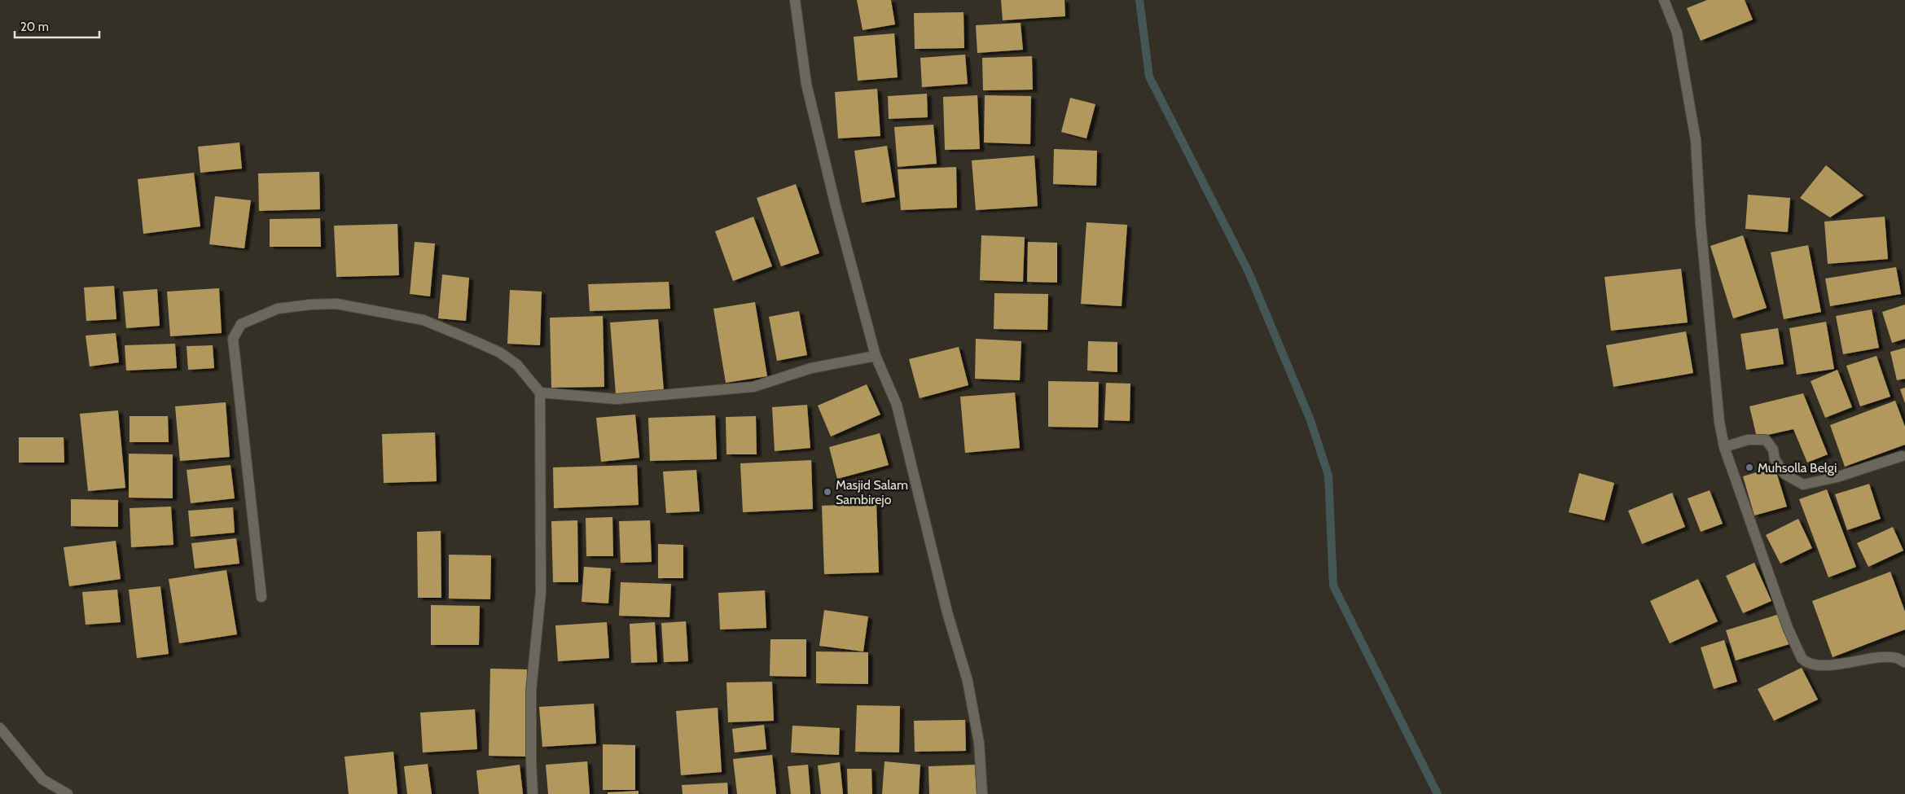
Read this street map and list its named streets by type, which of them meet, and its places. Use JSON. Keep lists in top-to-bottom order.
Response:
{
  "places": ["Muhsolla Belgi", "Masjid Salam Sambirejo"],
  "scale_bar": "20 m"
}
